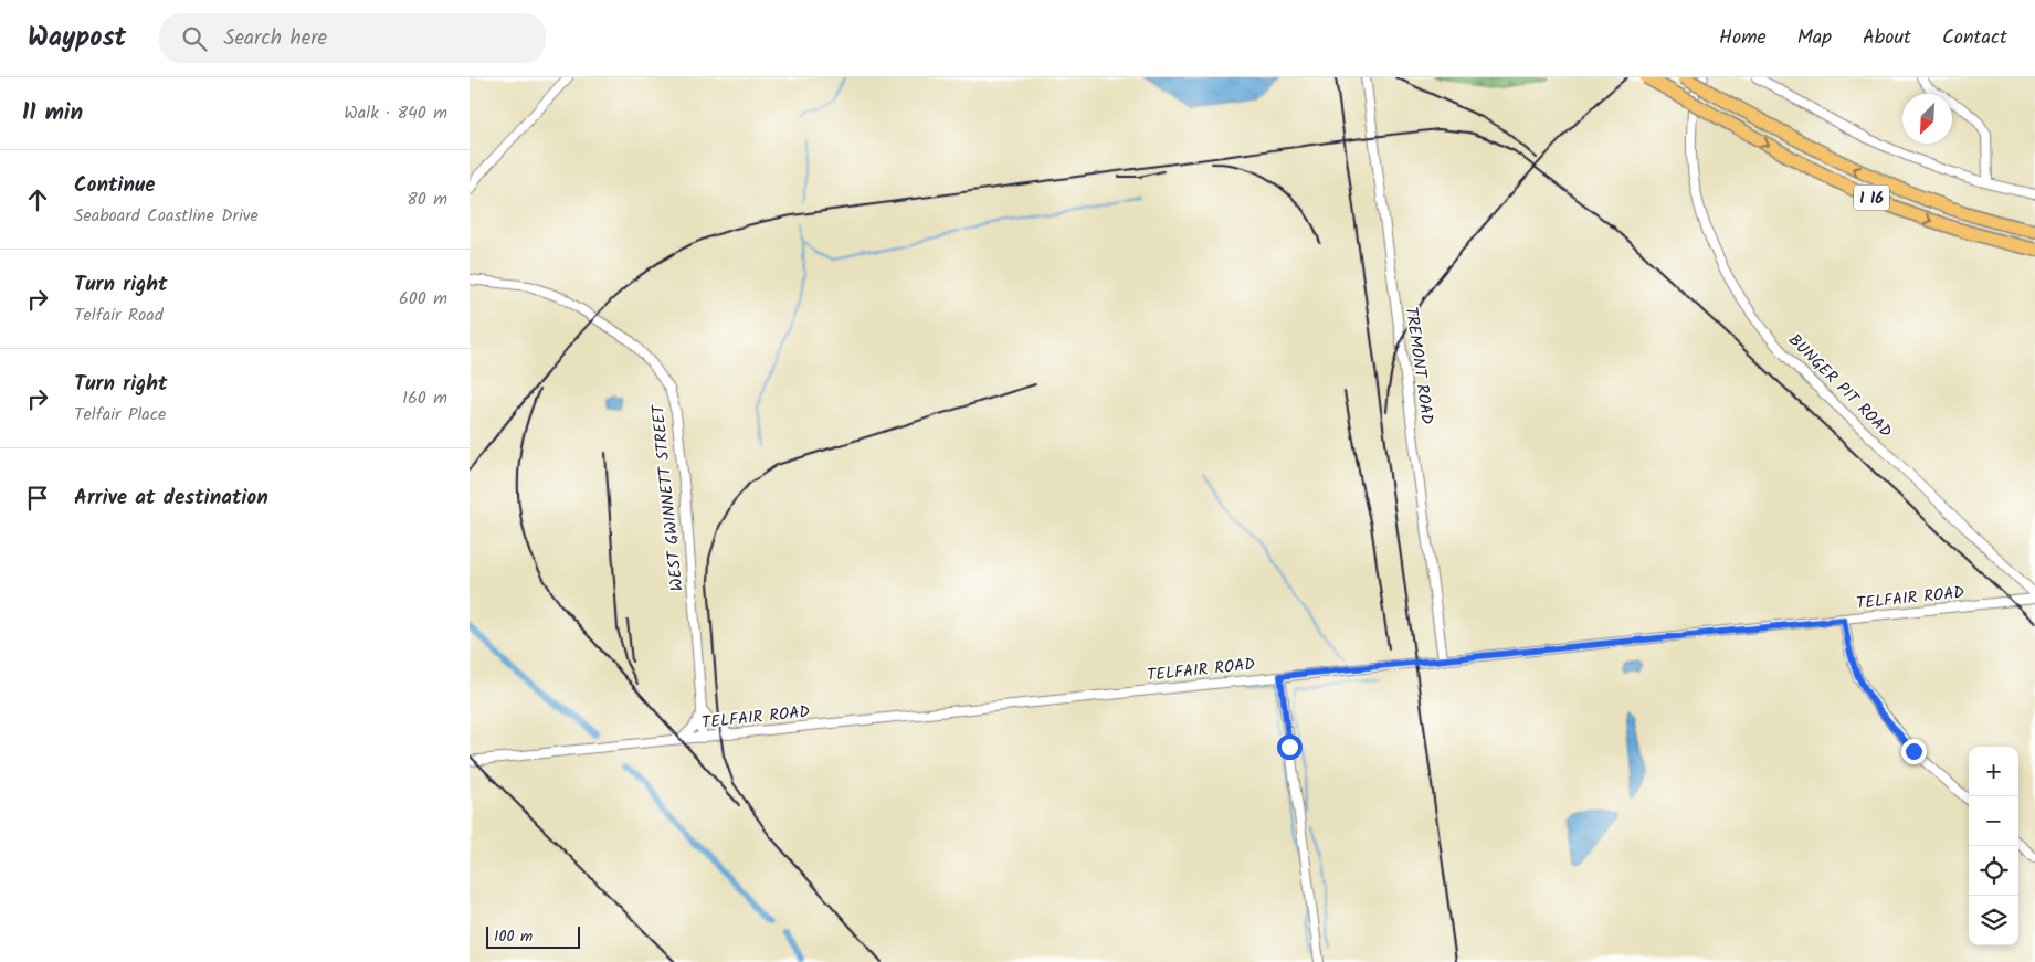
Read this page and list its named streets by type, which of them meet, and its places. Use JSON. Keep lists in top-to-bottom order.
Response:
{
  "streets": {
    "highway": ["I 16"],
    "street": [
      "TREMONT ROAD",
      "BUNGER PIT ROAD",
      "WEST GWINNETT STREET",
      "TELFAIR ROAD"
    ]
  },
  "crossings": [
    ["TREMONT ROAD", "TELFAIR ROAD"],
    ["WEST GWINNETT STREET", "TELFAIR ROAD"]
  ],
  "scale_bar": "100 m",
  "north": "bottom left",
  "page": {
    "header": "Waypost",
    "search": "Search here",
    "nav": [
      "Home",
      "Map",
      "About",
      "Contact"
    ],
    "heading": ["11 min", "Walk · 840 m"],
    "list": [
      ["Continue", "Seaboard Coastline Drive", "80 m"],
      ["Turn right", "Telfair Road", "600 m"],
      ["Turn right", "Telfair Place", "160 m"],
      "Arrive at destination"
    ],
    "map_buttons": ["+", "−"],
    "scale": "100 m"
  }
}
